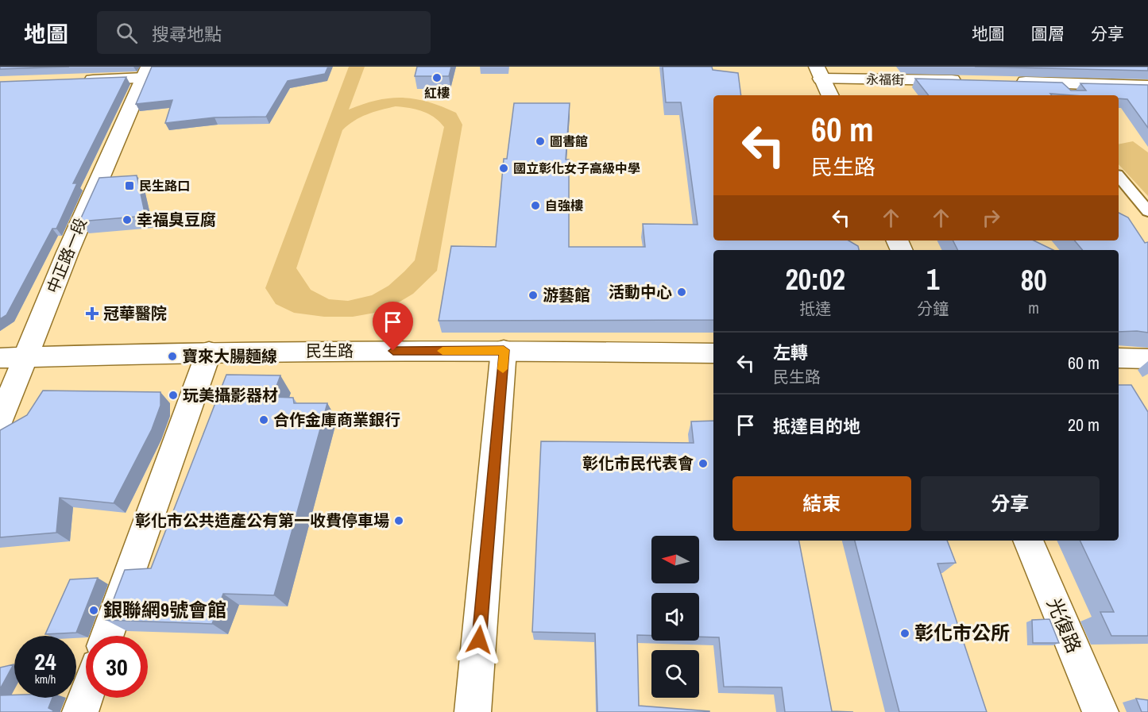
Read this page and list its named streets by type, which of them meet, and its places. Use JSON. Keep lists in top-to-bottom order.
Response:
{
  "streets": {
    "street": [
      "永福街",
      "中正路一段",
      "民生路",
      "光復路"
    ]
  },
  "crossings": [
    ["中正路一段", "民生路"]
  ],
  "places": {
    "other": [
      "紅樓",
      "圖書館",
      "國立彰化女子高級中學",
      "自強樓",
      "幸福臭豆腐",
      "活動中心",
      "游藝館",
      "寶來大腸麵線",
      "玩美攝影器材",
      "合作金庫商業銀行",
      "彰化市民代表會",
      "彰化市公共造產公有第一收費停車場",
      "銀聯網9號會館",
      "彰化市公所"
    ],
    "transit": ["民生路口"],
    "health": ["冠華醫院"]
  },
  "north": "left",
  "page": {
    "header": "地圖",
    "search": "搜尋地點",
    "nav": ["地圖", "圖層", "分享"],
    "turn": ["60 m", "民生路"],
    "eta": [
      "20:02",
      "抵達",
      "1",
      "分鐘",
      "80",
      "m"
    ],
    "list": [
      {
        "name": "左轉",
        "note": "民生路",
        "value": "60 m"
      },
      {
        "name": "抵達目的地",
        "value": "20 m"
      }
    ],
    "buttons": ["結束", "分享"],
    "speed": "24 km/h",
    "limit": "30"
  }
}
